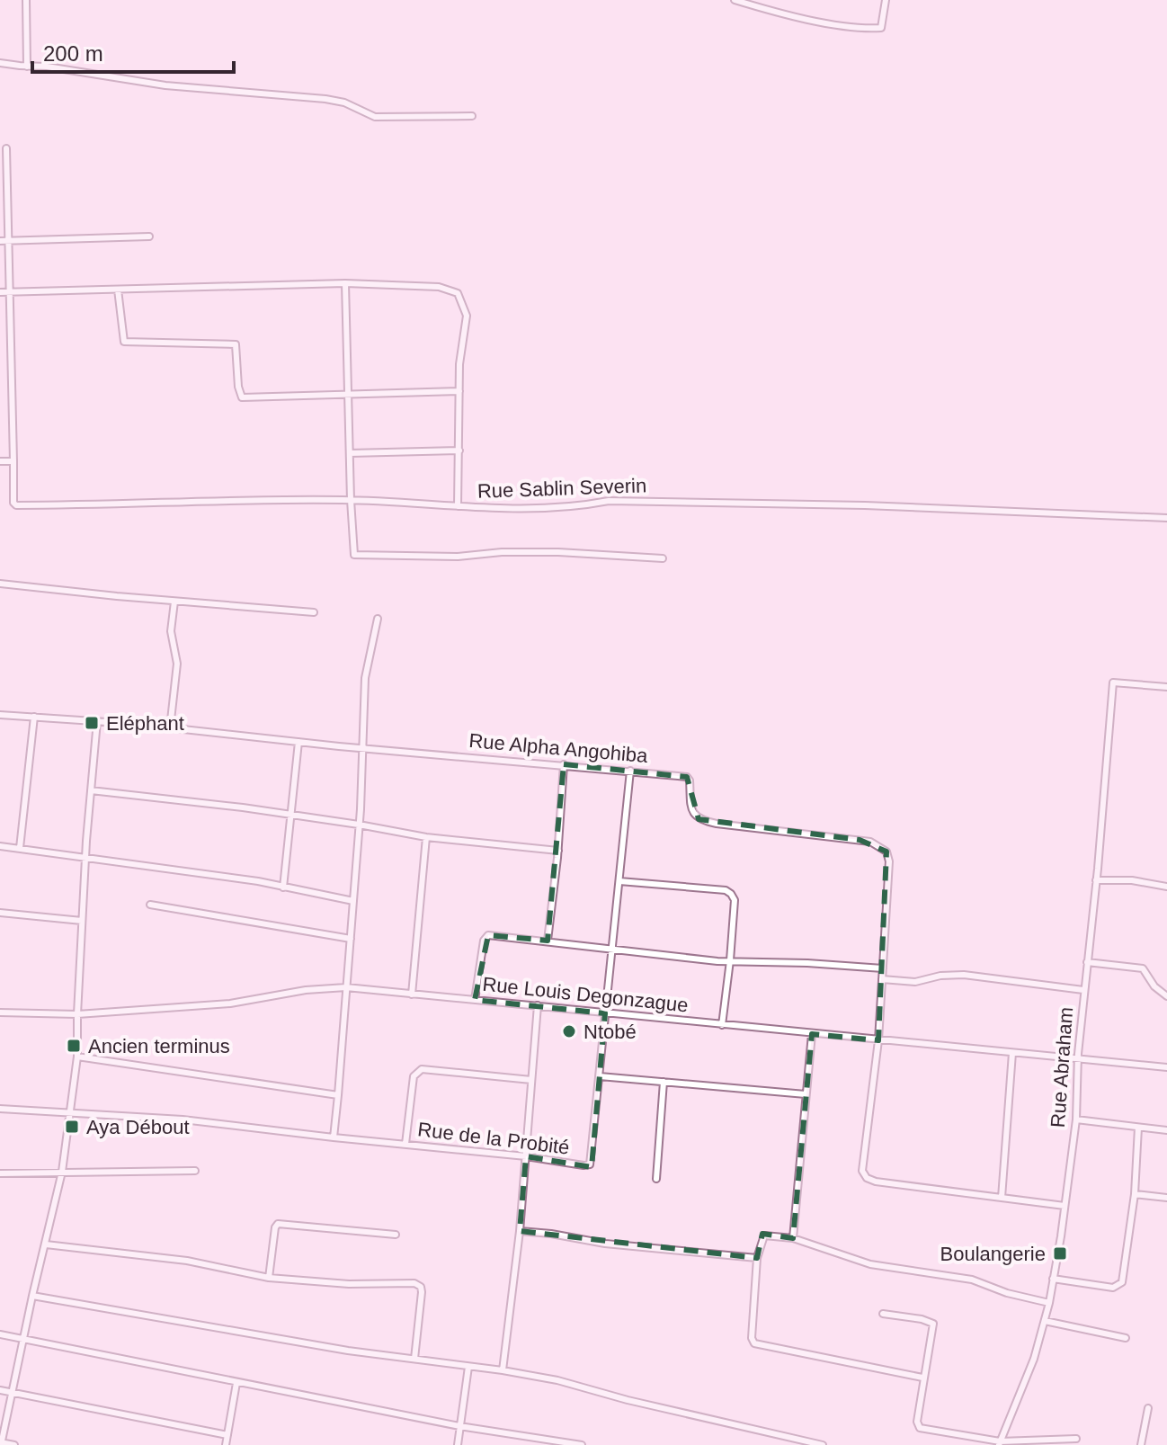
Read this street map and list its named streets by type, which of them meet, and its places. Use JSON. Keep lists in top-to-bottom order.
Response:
{
  "streets": {
    "street": [
      "Rue Sablin Severin",
      "Rue Alpha Angohiba",
      "Rue Louis Degonzague",
      "Rue Abraham",
      "Rue de la Probité"
    ]
  },
  "crossings": [
    ["Rue Alpha Angohiba", "Rue Louis Degonzague"],
    ["Rue Alpha Angohiba", "Rue de la Probité"],
    ["Rue Louis Degonzague", "Rue Abraham"],
    ["Rue Louis Degonzague", "Rue de la Probité"]
  ],
  "places": {
    "transit": [
      "Eléphant",
      "Ancien terminus",
      "Aya Débout",
      "Boulangerie"
    ],
    "other": ["Ntobé"]
  },
  "scale_bar": "200 m"
}
